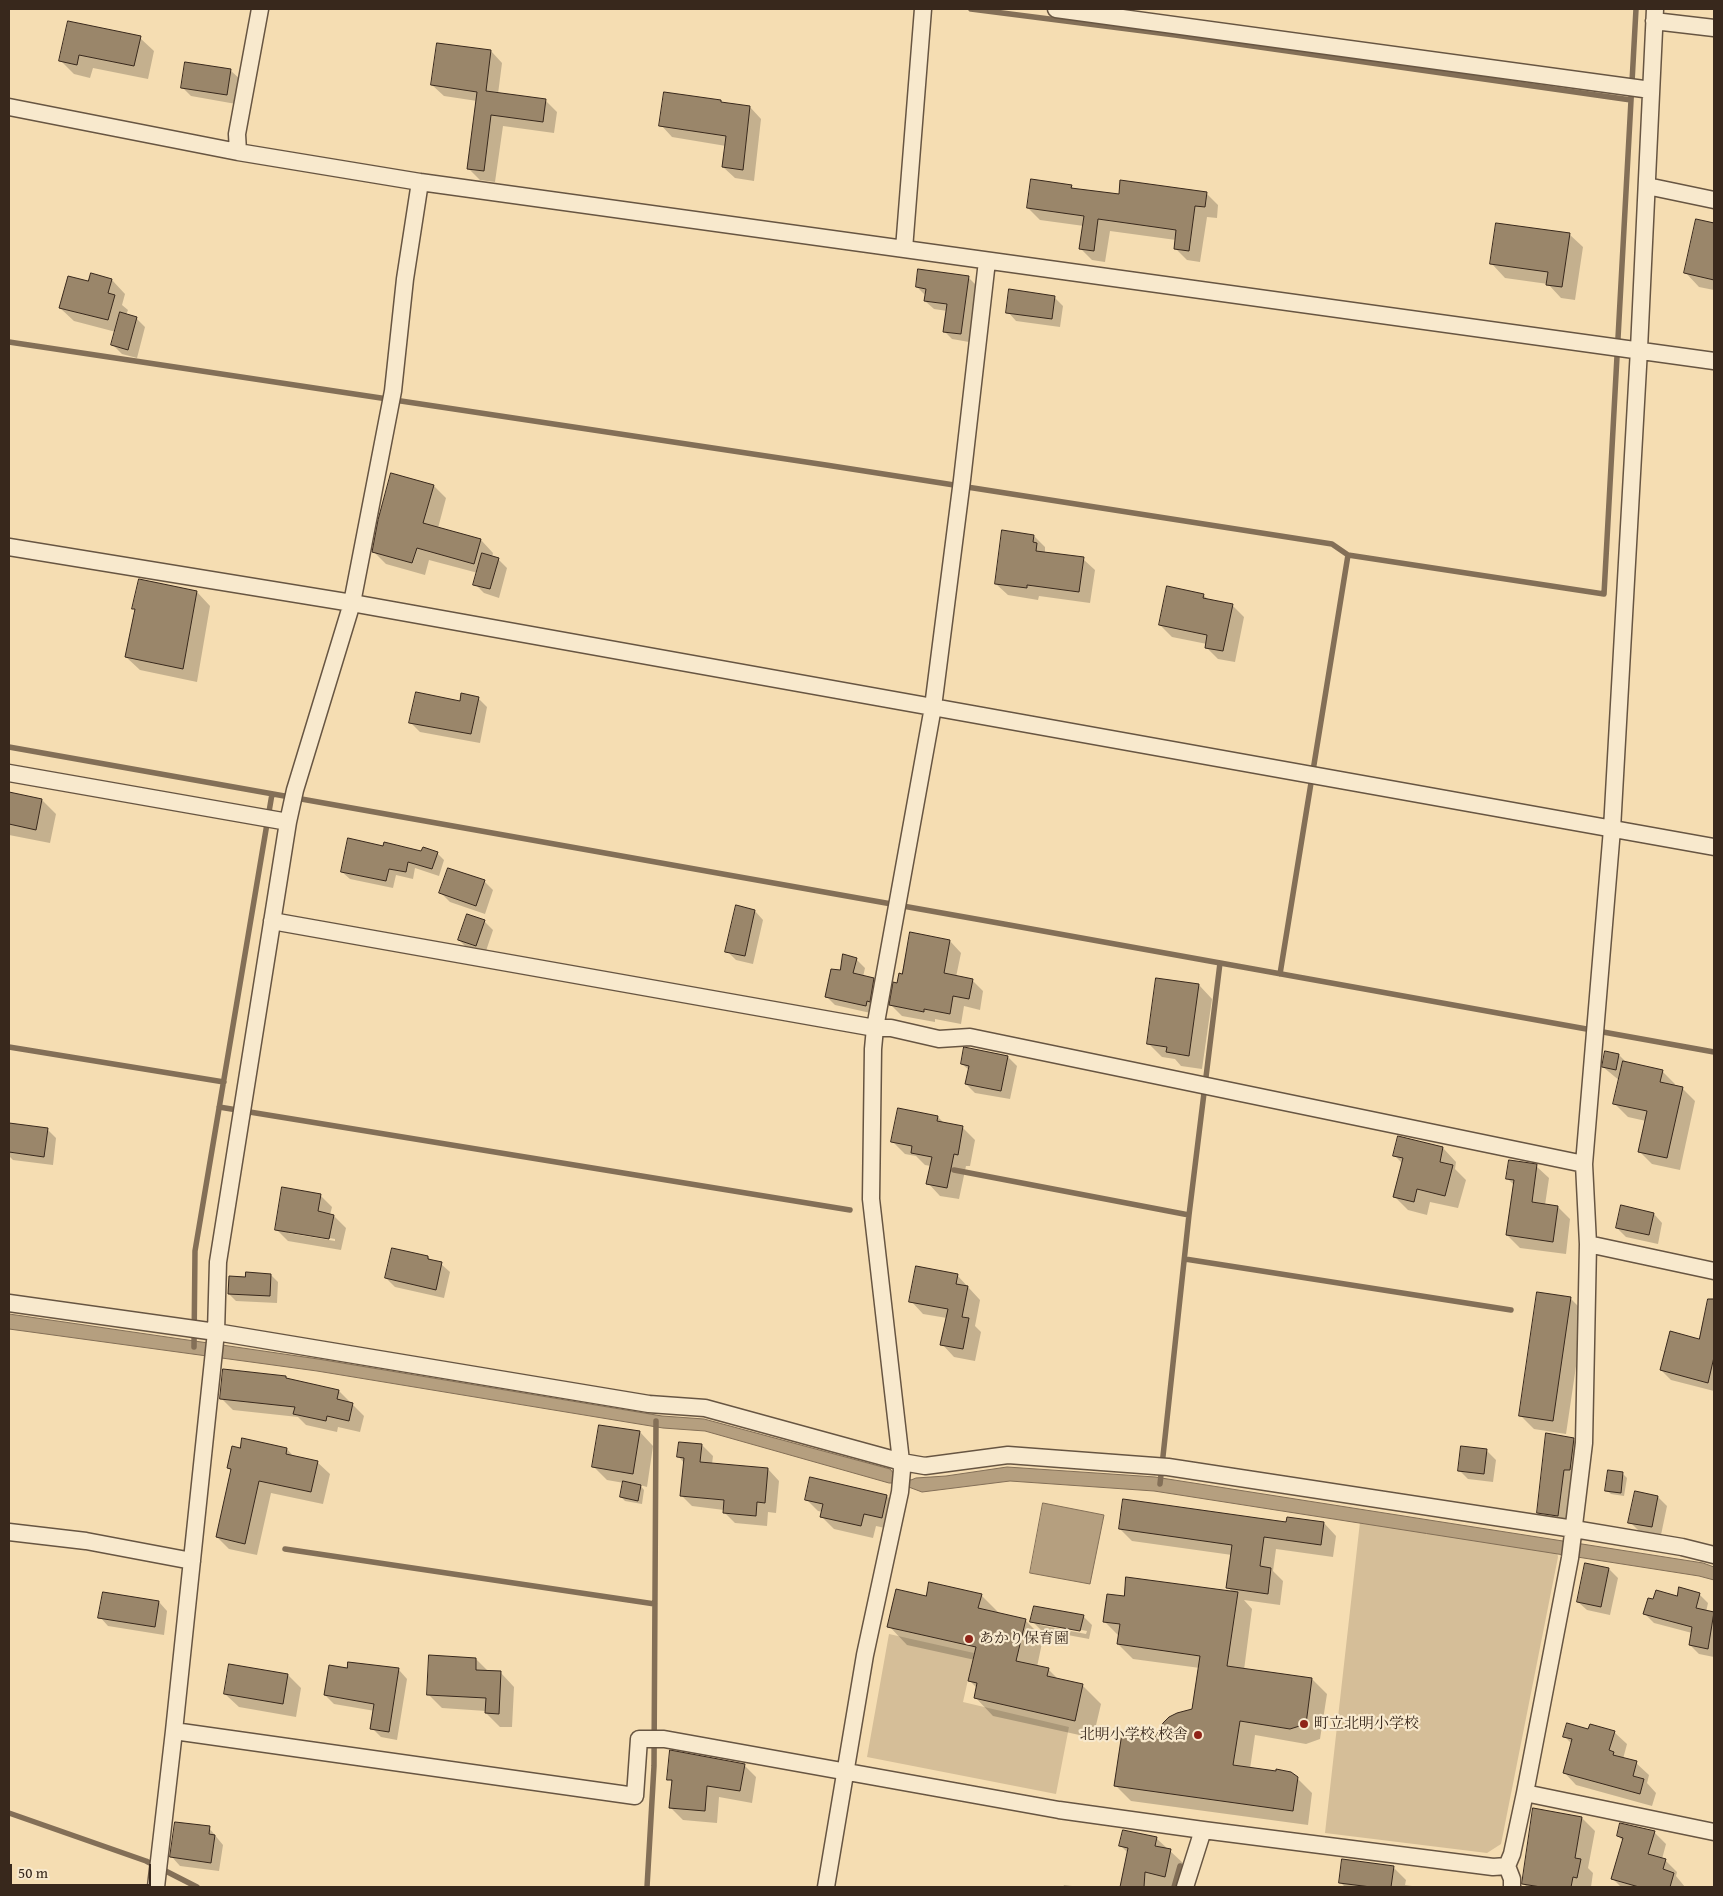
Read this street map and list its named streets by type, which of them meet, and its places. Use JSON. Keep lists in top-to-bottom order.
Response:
{
  "places": ["あかり保育園", "町立北明小学校", "北明小学校 校舎"],
  "scale_bar": "50 m"
}
